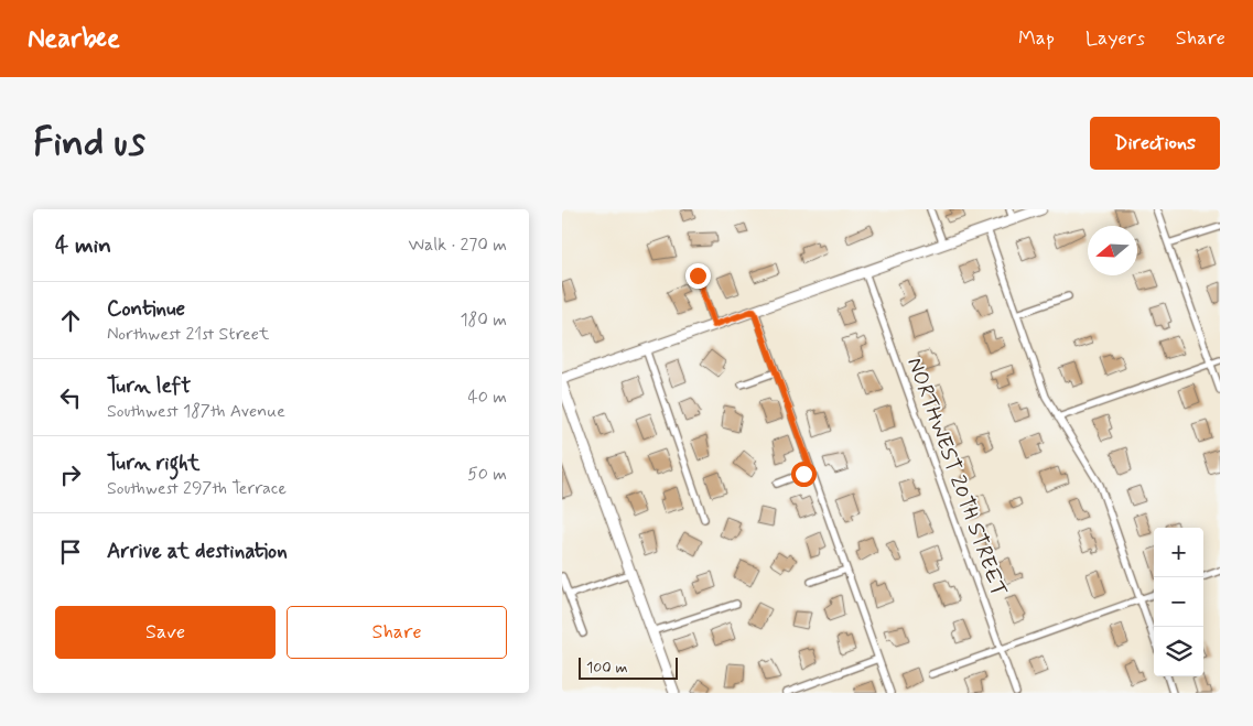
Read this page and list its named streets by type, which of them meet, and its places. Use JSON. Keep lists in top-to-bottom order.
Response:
{
  "streets": {
    "street": ["NORTHWEST 20TH STREET"]
  },
  "scale_bar": "100 m",
  "north": "left",
  "page": {
    "header": "Nearbee",
    "nav": ["Map", "Layers", "Share"],
    "buttons": [
      "Directions",
      ["Save", "Share"]
    ],
    "title": "Find us",
    "heading": ["4 min", "Walk · 270 m"],
    "list": [
      ["Continue", "Northwest 21st Street", "180 m"],
      ["Turn left", "Southwest 187th Avenue", "40 m"],
      ["Turn right", "Southwest 297th Terrace", "50 m"],
      "Arrive at destination"
    ],
    "map_buttons": ["+", "−"],
    "scale": "100 m"
  }
}
